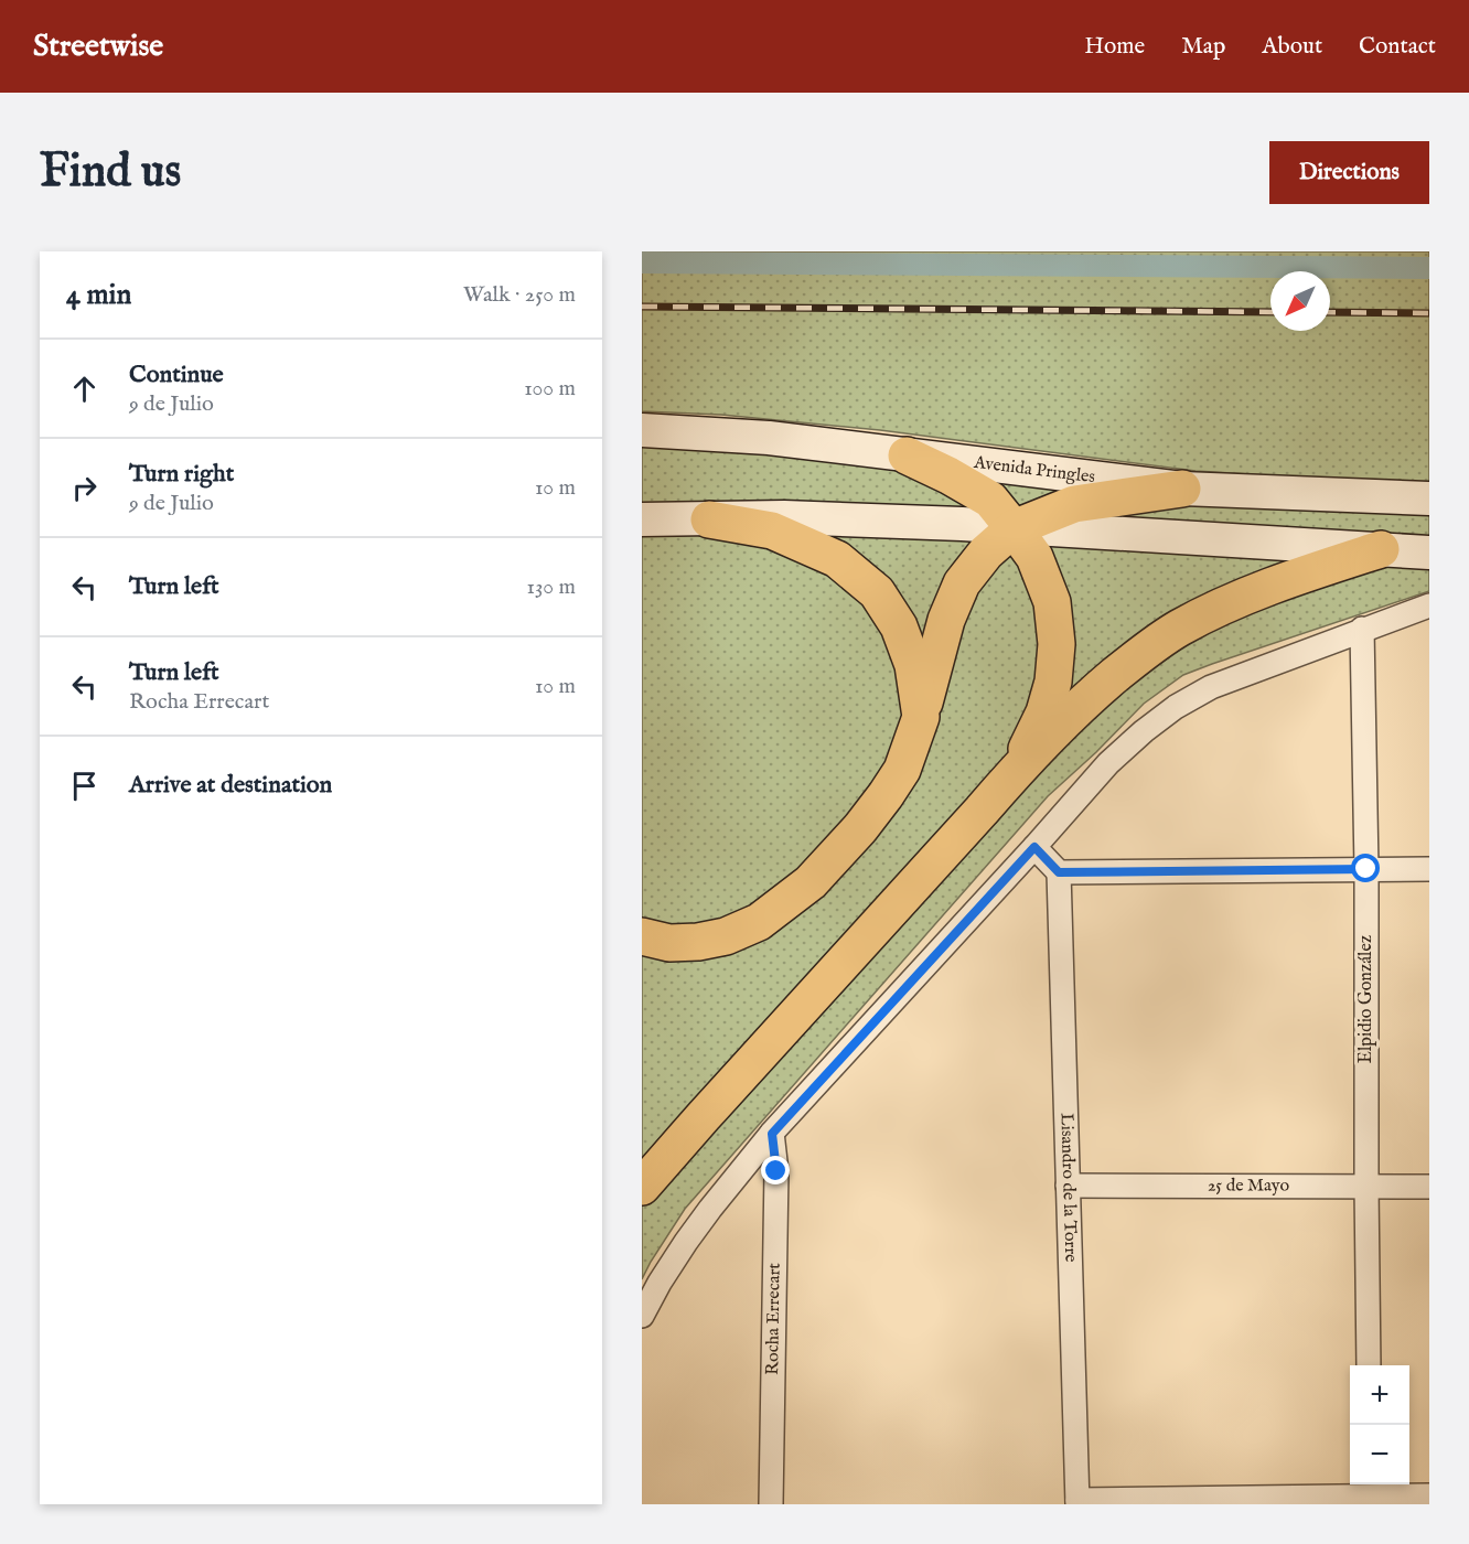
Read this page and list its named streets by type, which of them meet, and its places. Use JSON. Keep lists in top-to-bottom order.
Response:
{
  "streets": {
    "main road": ["Avenida Pringles"],
    "street": [
      "Elpidio González",
      "25 de Mayo",
      "Lisandro de la Torre",
      "Rocha Errecart"
    ]
  },
  "crossings": [
    ["Elpidio González", "25 de Mayo"],
    ["25 de Mayo", "Lisandro de la Torre"]
  ],
  "north": "bottom left",
  "page": {
    "header": "Streetwise",
    "nav": [
      "Home",
      "Map",
      "About",
      "Contact"
    ],
    "buttons": "Directions",
    "title": "Find us",
    "heading": ["4 min", "Walk · 250 m"],
    "list": [
      ["Continue", "9 de Julio", "100 m"],
      ["Turn right", "9 de Julio", "10 m"],
      ["Turn left", "130 m"],
      ["Turn left", "Rocha Errecart", "10 m"],
      "Arrive at destination"
    ],
    "map_buttons": ["+", "−"]
  }
}
